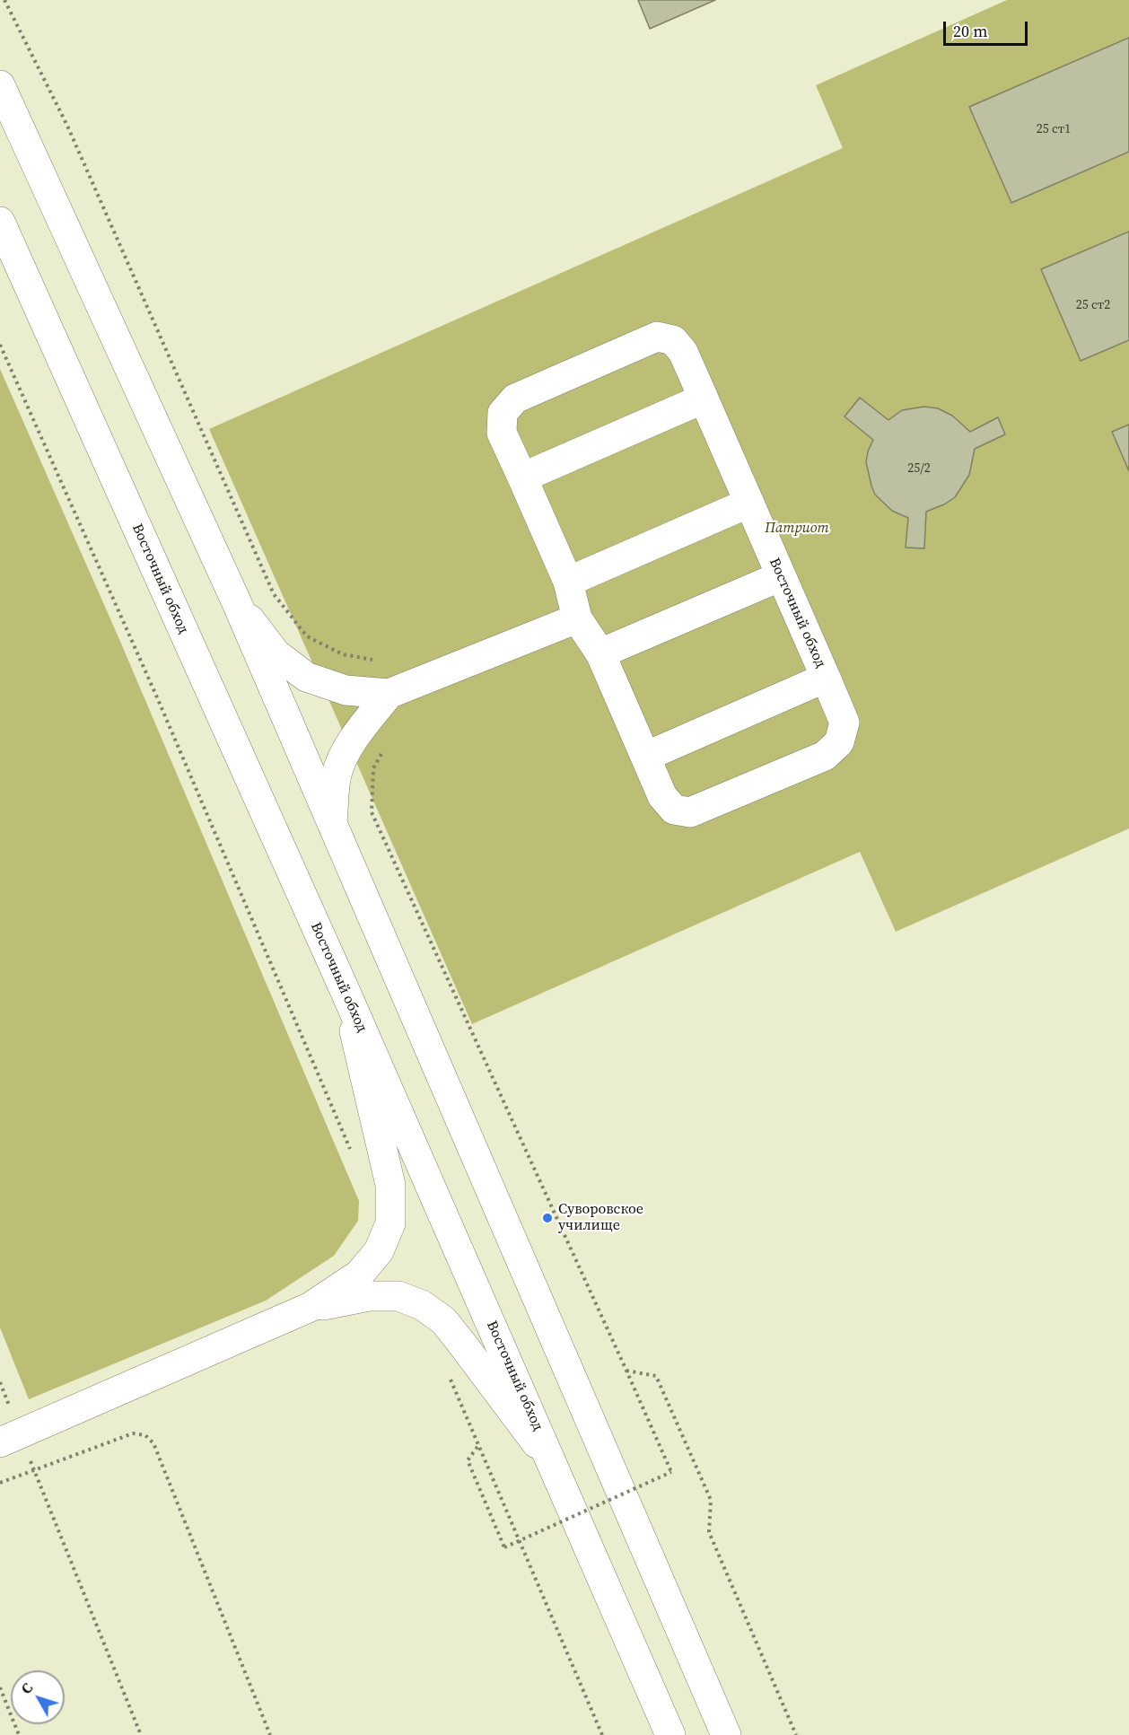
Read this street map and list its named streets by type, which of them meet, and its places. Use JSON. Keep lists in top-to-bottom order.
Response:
{
  "streets": {
    "main road": ["Восточный обход"]
  },
  "parks": ["Патриот"],
  "places": ["Суворовское училище"],
  "house_numbers": ["25 ст1", "25 ст2", "25/2"],
  "scale_bar": "20 m",
  "north": "top left"
}
